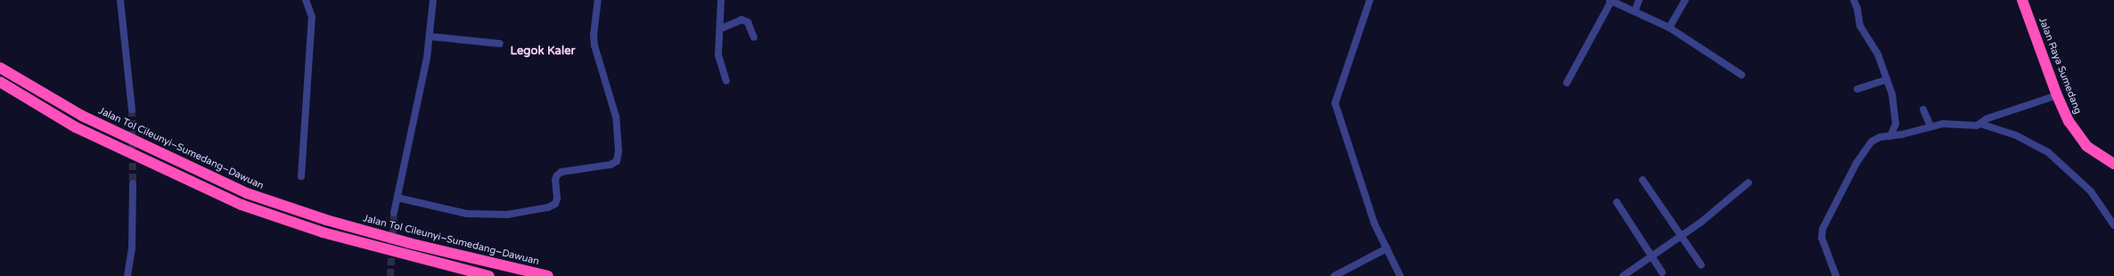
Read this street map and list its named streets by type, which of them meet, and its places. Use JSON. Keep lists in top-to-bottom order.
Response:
{
  "streets": {
    "highway": ["Jalan Raya Sumedang", "Jalan Tol Cileunyi–Sumedang–Dawuan"]
  },
  "districts": ["Legok Kaler"]
}
